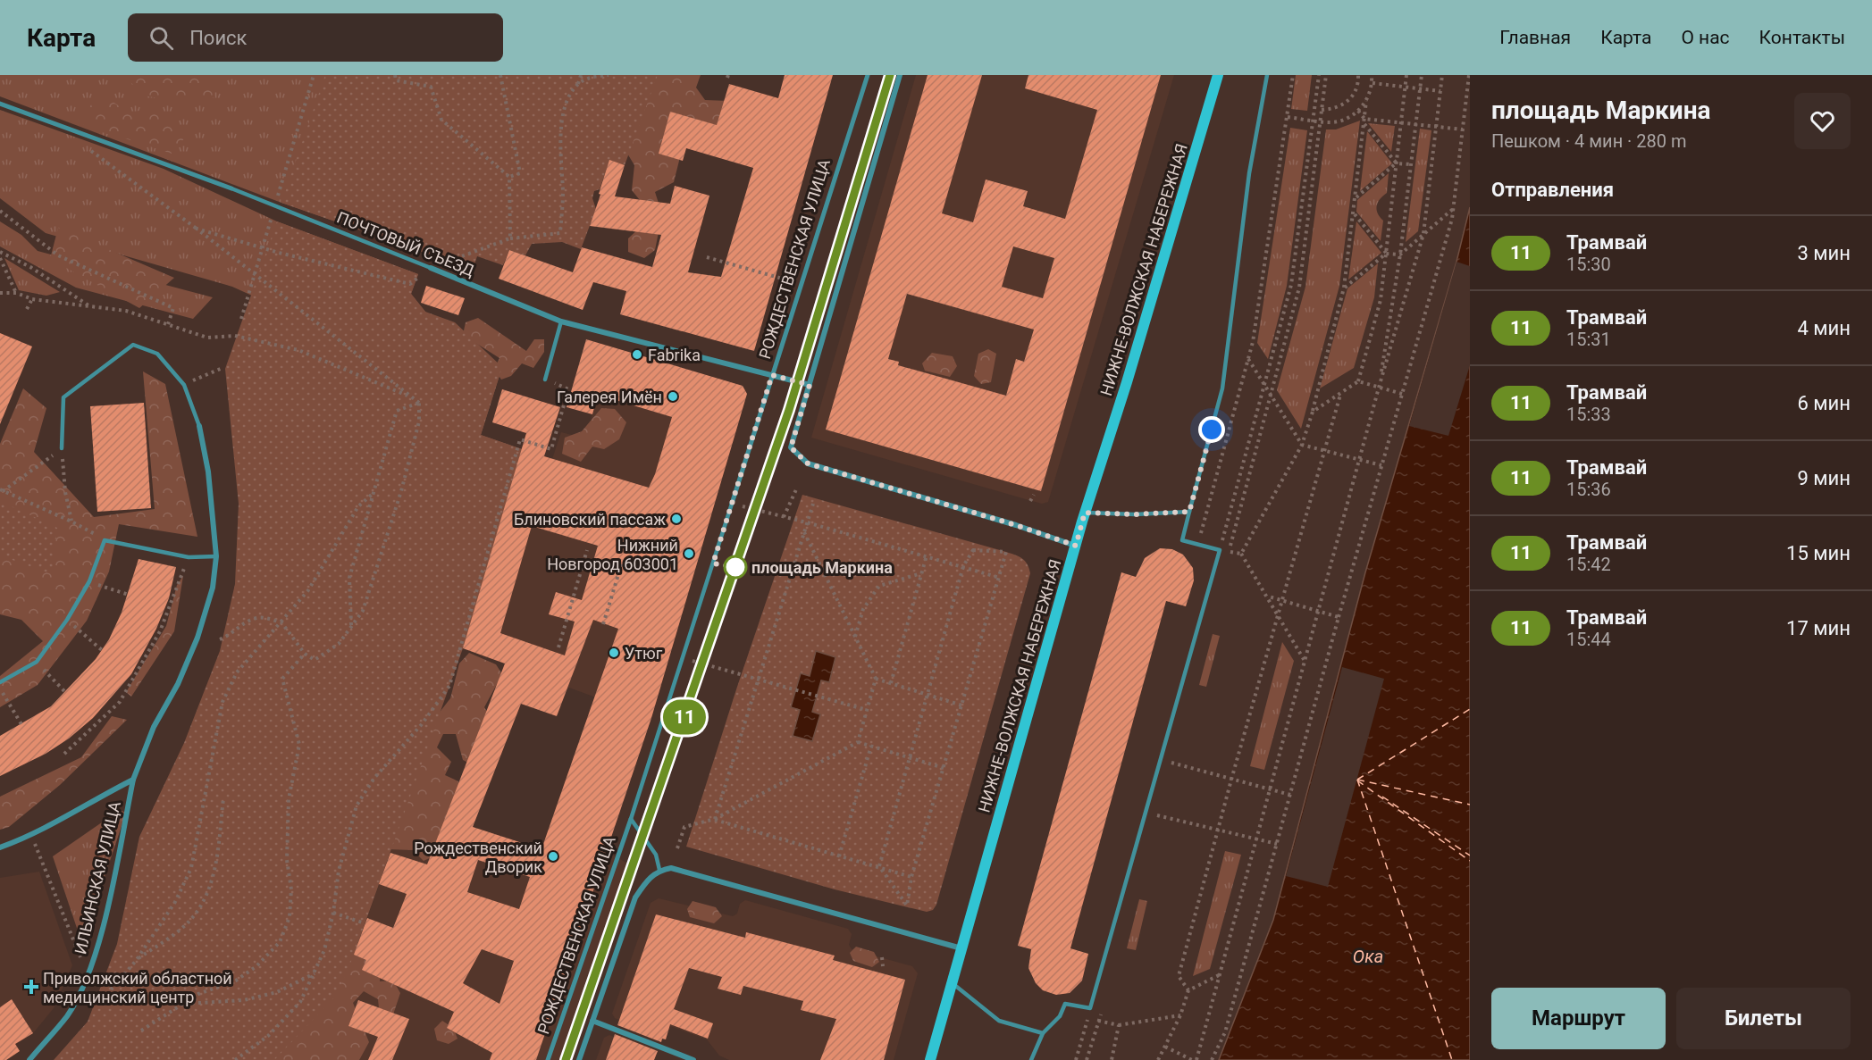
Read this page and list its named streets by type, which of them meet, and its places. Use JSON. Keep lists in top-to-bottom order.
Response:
{
  "streets": {
    "main road": ["НИЖНЕ-ВОЛЖСКАЯ НАБЕРЕЖНАЯ"],
    "street": ["ПОЧТОВЫЙ СЪЕЗД", "РОЖДЕСТВЕНСКАЯ УЛИЦА", "ИЛЬИНСКАЯ УЛИЦА"]
  },
  "crossings": [
    ["ПОЧТОВЫЙ СЪЕЗД", "РОЖДЕСТВЕНСКАЯ УЛИЦА"]
  ],
  "water": ["Ока"],
  "places": {
    "other": [
      "Fabrika",
      "Галерея Имён",
      "Блиновский пассаж",
      "Нижний Новгород 603001",
      "площадь Маркина",
      "Утюг",
      "Рождественский Дворик"
    ],
    "health": ["Приволжский областной медицинский центр"]
  },
  "lines": ["tram line 11"],
  "page": {
    "header": "Карта",
    "search": "Поиск",
    "nav": [
      "Главная",
      "Карта",
      "О нас",
      "Контакты"
    ],
    "on_map": "11",
    "heading": [
      ["площадь Маркина", "Пешком · 4 мин · 280 m"],
      "Отправления"
    ],
    "list": [
      {
        "mark": "11",
        "name": "Трамвай",
        "note": "15:30",
        "value": "3 мин"
      },
      {
        "mark": "11",
        "name": "Трамвай",
        "note": "15:31",
        "value": "4 мин"
      },
      {
        "mark": "11",
        "name": "Трамвай",
        "note": "15:33",
        "value": "6 мин"
      },
      {
        "mark": "11",
        "name": "Трамвай",
        "note": "15:36",
        "value": "9 мин"
      },
      {
        "mark": "11",
        "name": "Трамвай",
        "note": "15:42",
        "value": "15 мин"
      },
      {
        "mark": "11",
        "name": "Трамвай",
        "note": "15:44",
        "value": "17 мин"
      }
    ],
    "buttons": ["Маршрут", "Билеты"]
  }
}
